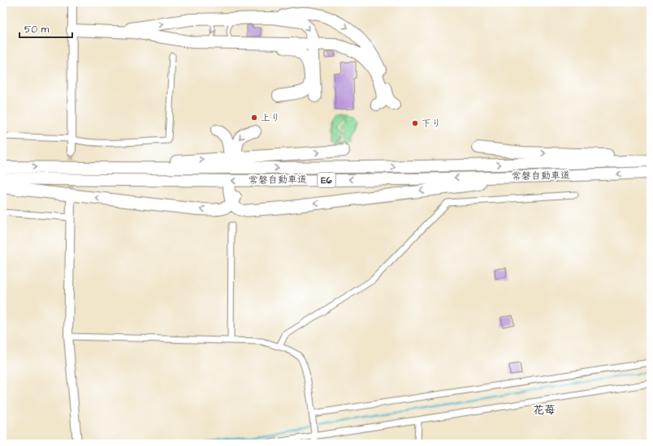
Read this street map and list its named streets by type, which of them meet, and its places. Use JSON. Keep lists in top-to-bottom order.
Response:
{
  "streets": {
    "highway": ["常磐自動車道", "E6"]
  },
  "districts": ["花苺"],
  "places": ["上り", "下り"],
  "scale_bar": "50 m"
}
